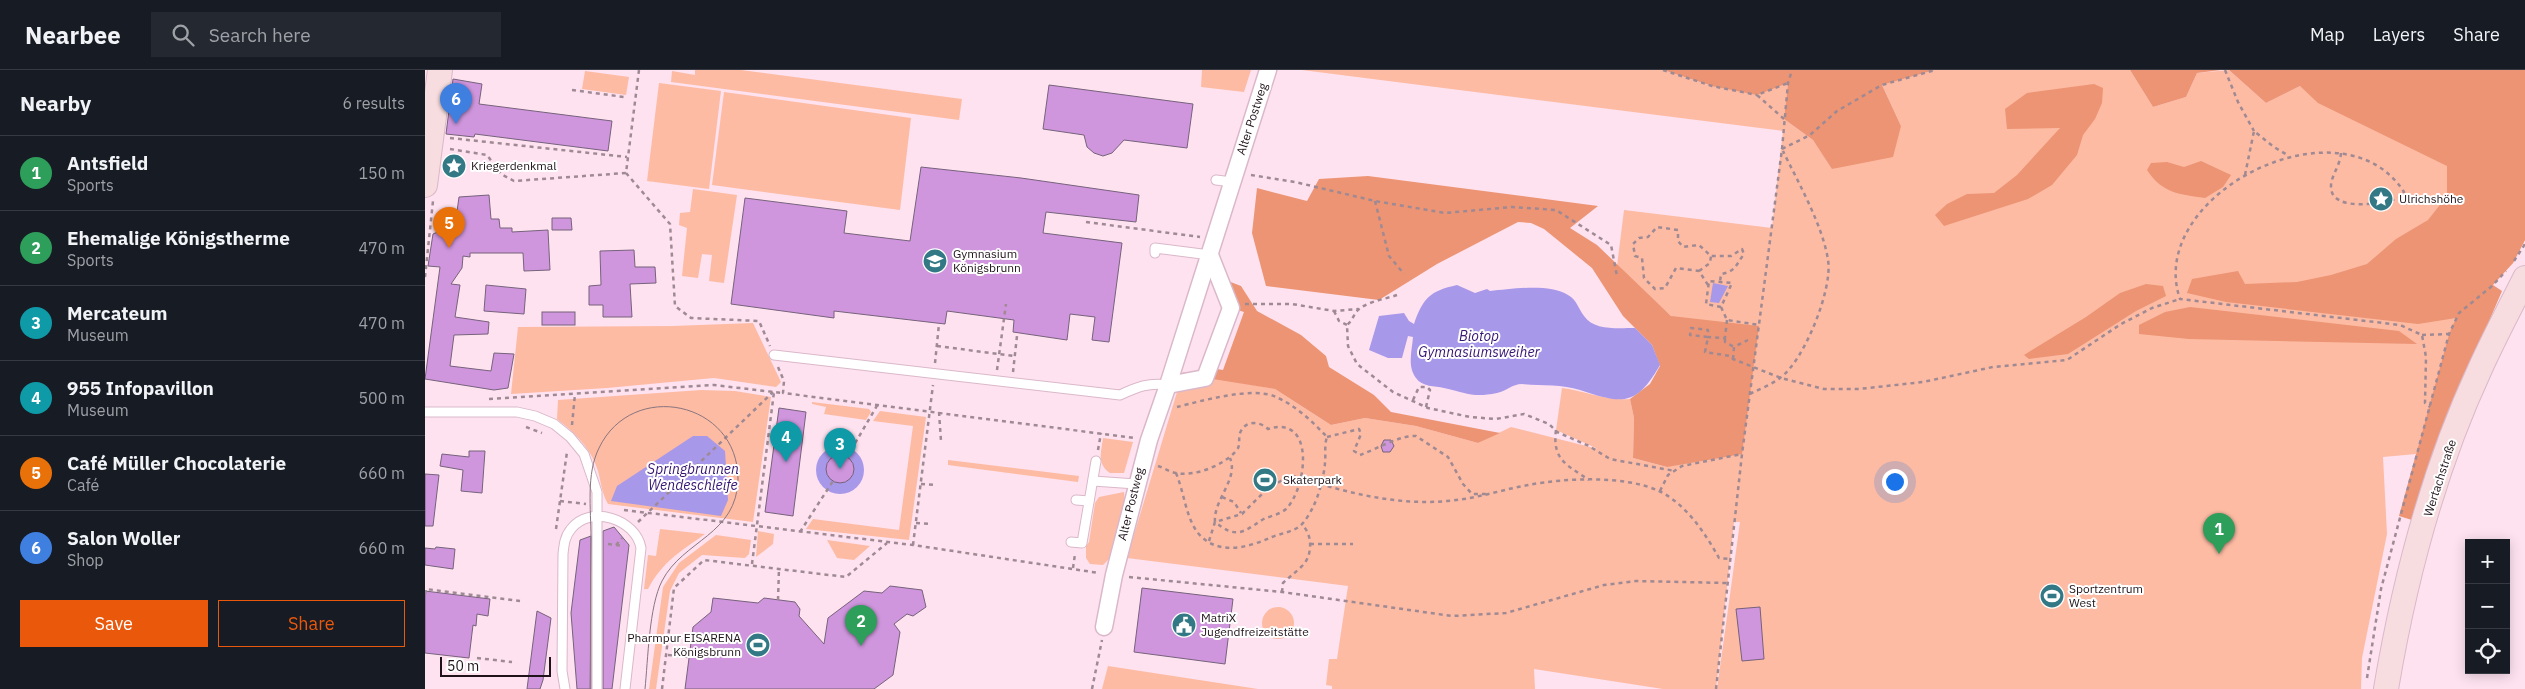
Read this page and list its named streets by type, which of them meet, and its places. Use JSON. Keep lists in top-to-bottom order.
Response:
{
  "streets": {
    "street": ["Alter Postweg", "Wertachstraße"]
  },
  "water": ["Biotop Gymnasiumsweiher", "Springbrunnen Wendeschleife"],
  "places": {
    "place": ["Kriegerdenkmal", "Ulrichshöhe"],
    "school or university": ["Gymnasium Königsbrunn"],
    "sports": ["Skaterpark", "Sportzentrum West", "Pharmpur EISARENA Königsbrunn"],
    "public building": ["MatriX Jugendfreizeitstätte"]
  },
  "scale_bar": "50 m",
  "page": {
    "header": "Nearbee",
    "search": "Search here",
    "nav": ["Map", "Layers", "Share"],
    "heading": ["Nearby", "6 results"],
    "pins": [
      "6",
      "5",
      "4",
      "3",
      "1",
      "2"
    ],
    "list": [
      {
        "mark": "1",
        "name": "Antsfield",
        "note": "Sports",
        "value": "150 m"
      },
      {
        "mark": "2",
        "name": "Ehemalige Königstherme",
        "note": "Sports",
        "value": "470 m"
      },
      {
        "mark": "3",
        "name": "Mercateum",
        "note": "Museum",
        "value": "470 m"
      },
      {
        "mark": "4",
        "name": "955 Infopavillon",
        "note": "Museum",
        "value": "500 m"
      },
      {
        "mark": "5",
        "name": "Café Müller Chocolaterie",
        "note": "Café",
        "value": "660 m"
      },
      {
        "mark": "6",
        "name": "Salon Woller",
        "note": "Shop",
        "value": "660 m"
      }
    ],
    "map_buttons": ["+", "−"],
    "buttons": ["Save", "Share"],
    "scale": "50 m"
  }
}
